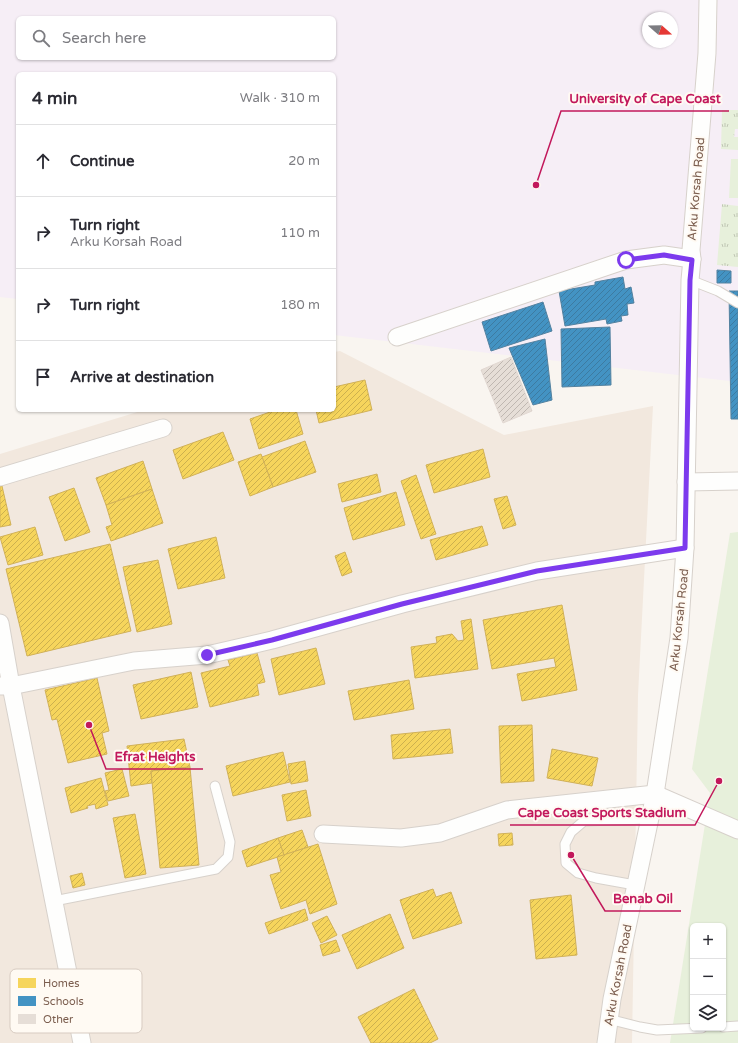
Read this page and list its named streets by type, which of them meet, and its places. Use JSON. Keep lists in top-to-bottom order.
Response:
{
  "streets": {
    "street": ["Arku Korsah Road"]
  },
  "places": [
    "University of Cape Coast",
    "Efrat Heights",
    "Cape Coast Sports Stadium",
    "Benab Oil"
  ],
  "legend": ["Homes", "Schools", "Other"],
  "north": "right",
  "page": {
    "search": "Search here",
    "heading": ["4 min", "Walk · 310 m"],
    "list": [
      ["Continue", "20 m"],
      ["Turn right", "Arku Korsah Road", "110 m"],
      ["Turn right", "180 m"],
      "Arrive at destination"
    ],
    "map_buttons": ["+", "−"]
  }
}
